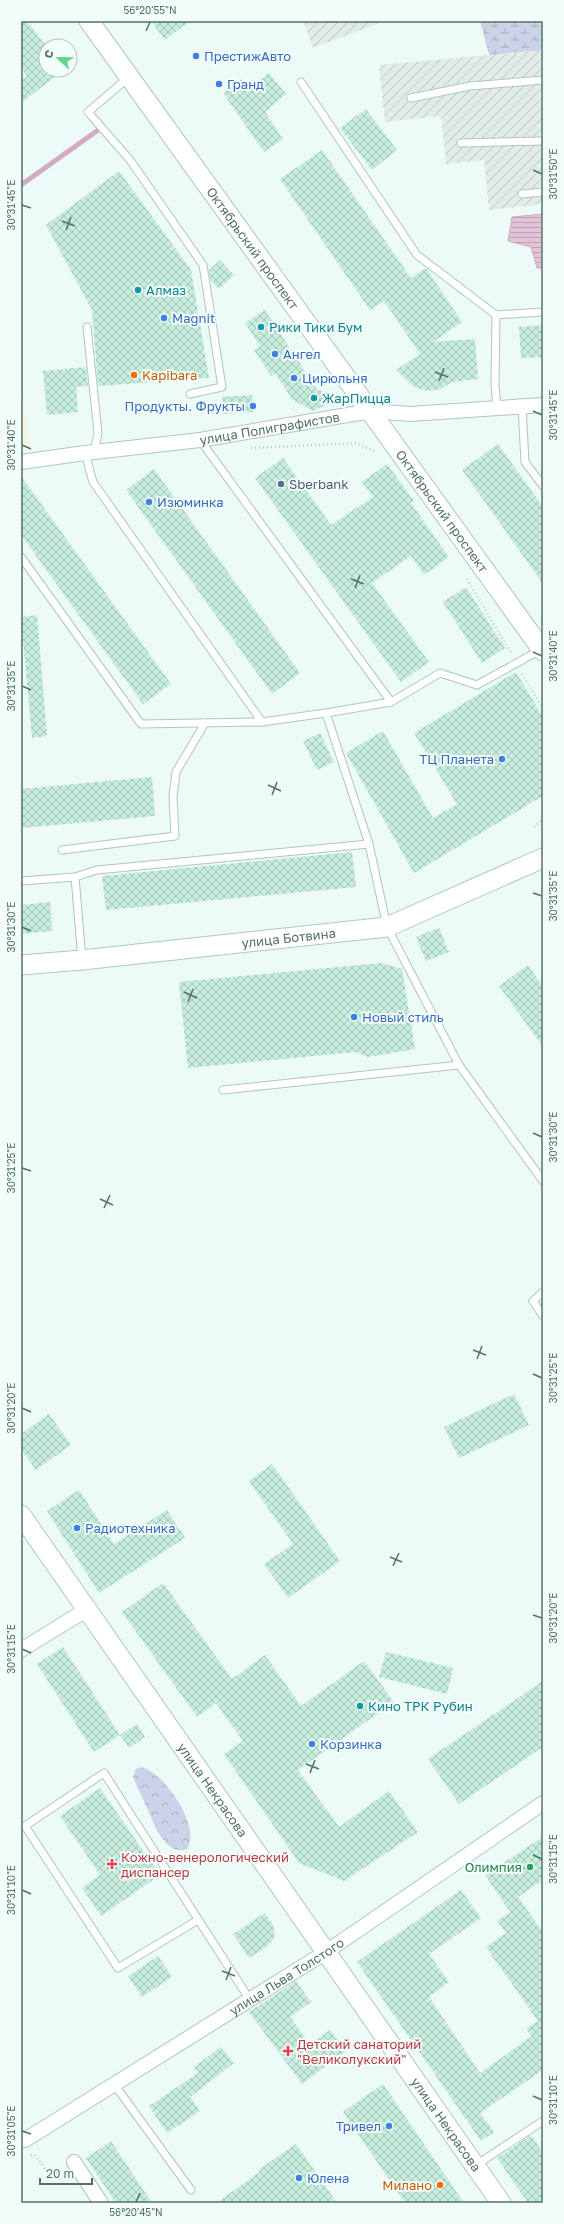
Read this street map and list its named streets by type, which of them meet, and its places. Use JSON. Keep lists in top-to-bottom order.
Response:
{
  "streets": {
    "street": [
      "Октябрьский проспект",
      "улица Полиграфистов",
      "улица Ботвина",
      "улица Некрасова",
      "улица Льва Толстого"
    ]
  },
  "crossings": [
    ["Октябрьский проспект", "улица Полиграфистов"],
    ["улица Некрасова", "улица Льва Толстого"]
  ],
  "places": {
    "other": [
      "ПрестижАвто",
      "Гранд",
      "Алмаз",
      "Magnit",
      "Рики Тики Бум",
      "Ангел",
      "Kapibara",
      "Цирюльня",
      "ЖарПицца",
      "Продукты. Фрукты",
      "Sberbank",
      "Изюминка",
      "ТЦ Планета",
      "Новый стиль",
      "Радиотехника",
      "Кино ТРК Рубин",
      "Корзинка",
      "Олимпия",
      "Тривел",
      "Юлена",
      "Милано"
    ],
    "health": ["Кожно-венерологический диспансер", "Детский санаторий \"Великолукский\""]
  },
  "scale_bar": "20 m",
  "north": "left",
  "coordinates": [
    "56°20'55\"N",
    "30°31'50\"E",
    "30°31'45\"E",
    "30°31'40\"E",
    "30°31'35\"E",
    "30°31'30\"E",
    "30°31'25\"E",
    "30°31'20\"E",
    "30°31'15\"E",
    "30°31'10\"E",
    "30°31'05\"E",
    "56°20'45\"N"
  ]
}
